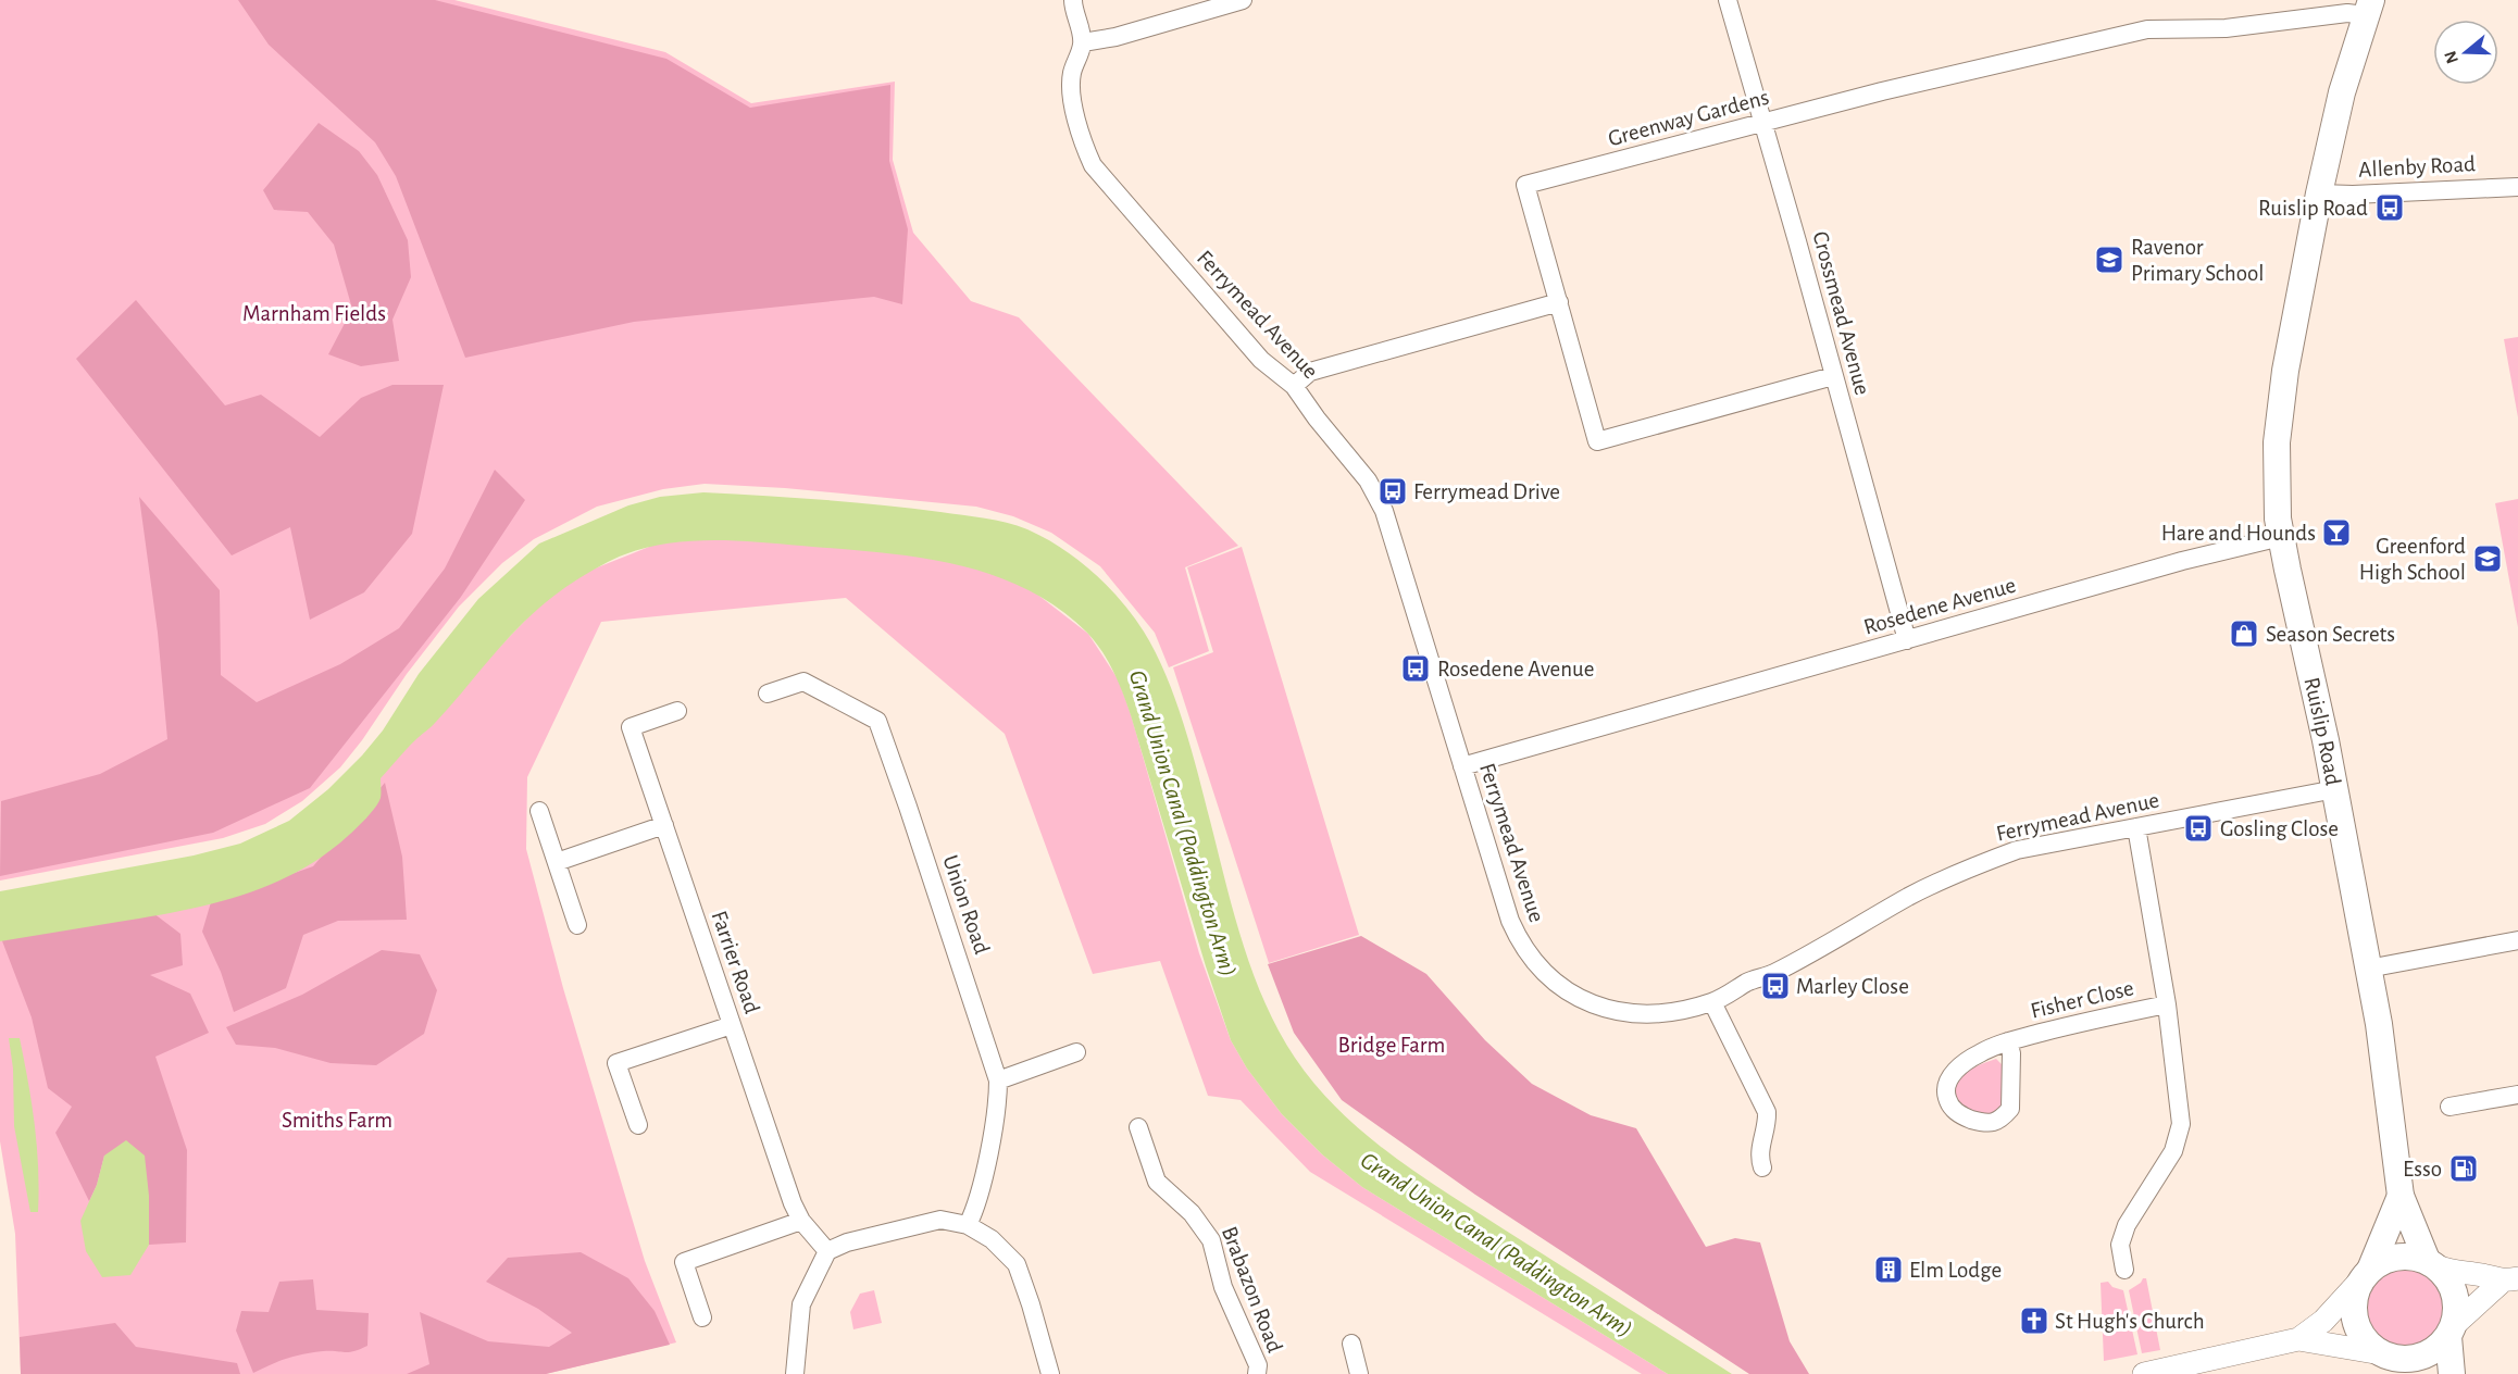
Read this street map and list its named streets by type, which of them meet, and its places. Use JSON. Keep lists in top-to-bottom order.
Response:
{
  "streets": {
    "main road": ["Ruislip Road"],
    "street": [
      "Greenway Gardens",
      "Allenby Road",
      "Crossmead Avenue",
      "Ferrymead Avenue",
      "Rosedene Avenue",
      "Union Road",
      "Farrier Road",
      "Fisher Close",
      "Brabazon Road"
    ]
  },
  "crossings": [
    ["Greenway Gardens", "Crossmead Avenue"],
    ["Greenway Gardens", "Ruislip Road"],
    ["Allenby Road", "Ruislip Road"],
    ["Crossmead Avenue", "Rosedene Avenue"],
    ["Ferrymead Avenue", "Rosedene Avenue"],
    ["Ferrymead Avenue", "Ruislip Road"],
    ["Rosedene Avenue", "Ruislip Road"]
  ],
  "water": ["Grand Union Canal (Paddington Arm)"],
  "parks": ["Marnham Fields", "Bridge Farm", "Smiths Farm"],
  "places": {
    "bus stop": [
      "Ruislip Road",
      "Ferrymead Drive",
      "Rosedene Avenue",
      "Gosling Close",
      "Marley Close"
    ],
    "school or university": ["Ravenor Primary School", "Greenford High School"],
    "bar": ["Hare and Hounds"],
    "shop": ["Season Secrets"],
    "fuel station": ["Esso"],
    "building": ["Elm Lodge"],
    "church": ["St Hugh's Church"]
  },
  "north": "left"
}
